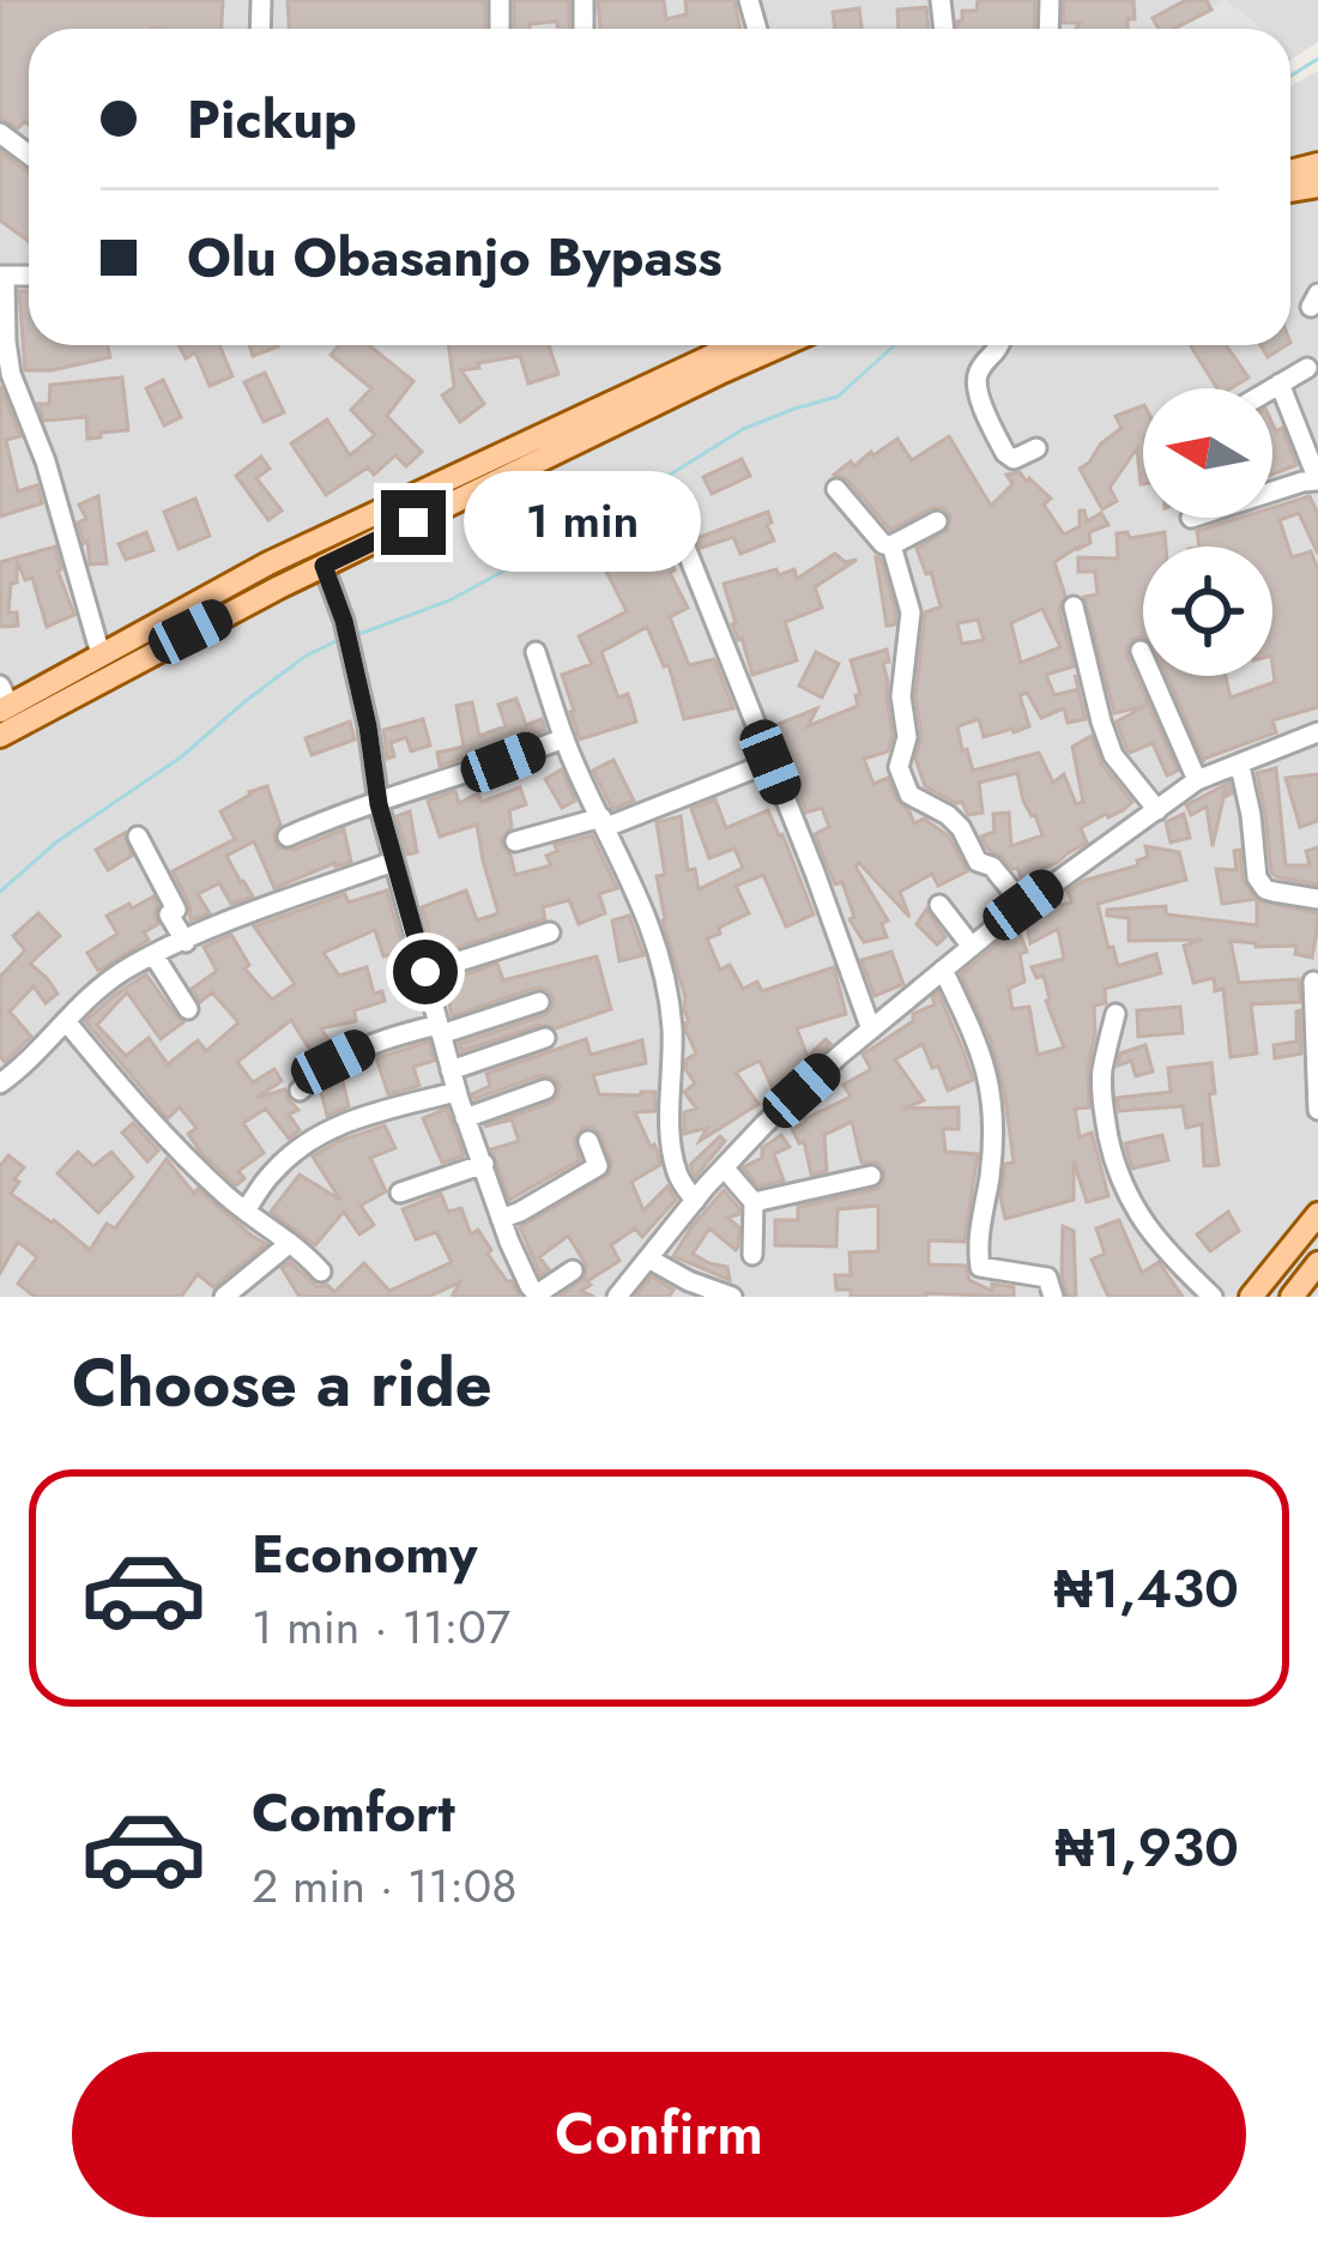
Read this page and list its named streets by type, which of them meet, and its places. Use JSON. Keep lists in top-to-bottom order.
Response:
{
  "north": "left",
  "page": {
    "banner": ["Pickup", "Olu Obasanjo Bypass"],
    "bubble": "1 min",
    "heading": "Choose a ride",
    "list": [
      {
        "name": "Economy",
        "note": "1 min · 11:07",
        "value": "₦1,430"
      },
      {
        "name": "Comfort",
        "note": "2 min · 11:08",
        "value": "₦1,930"
      }
    ],
    "buttons": "Confirm"
  }
}
